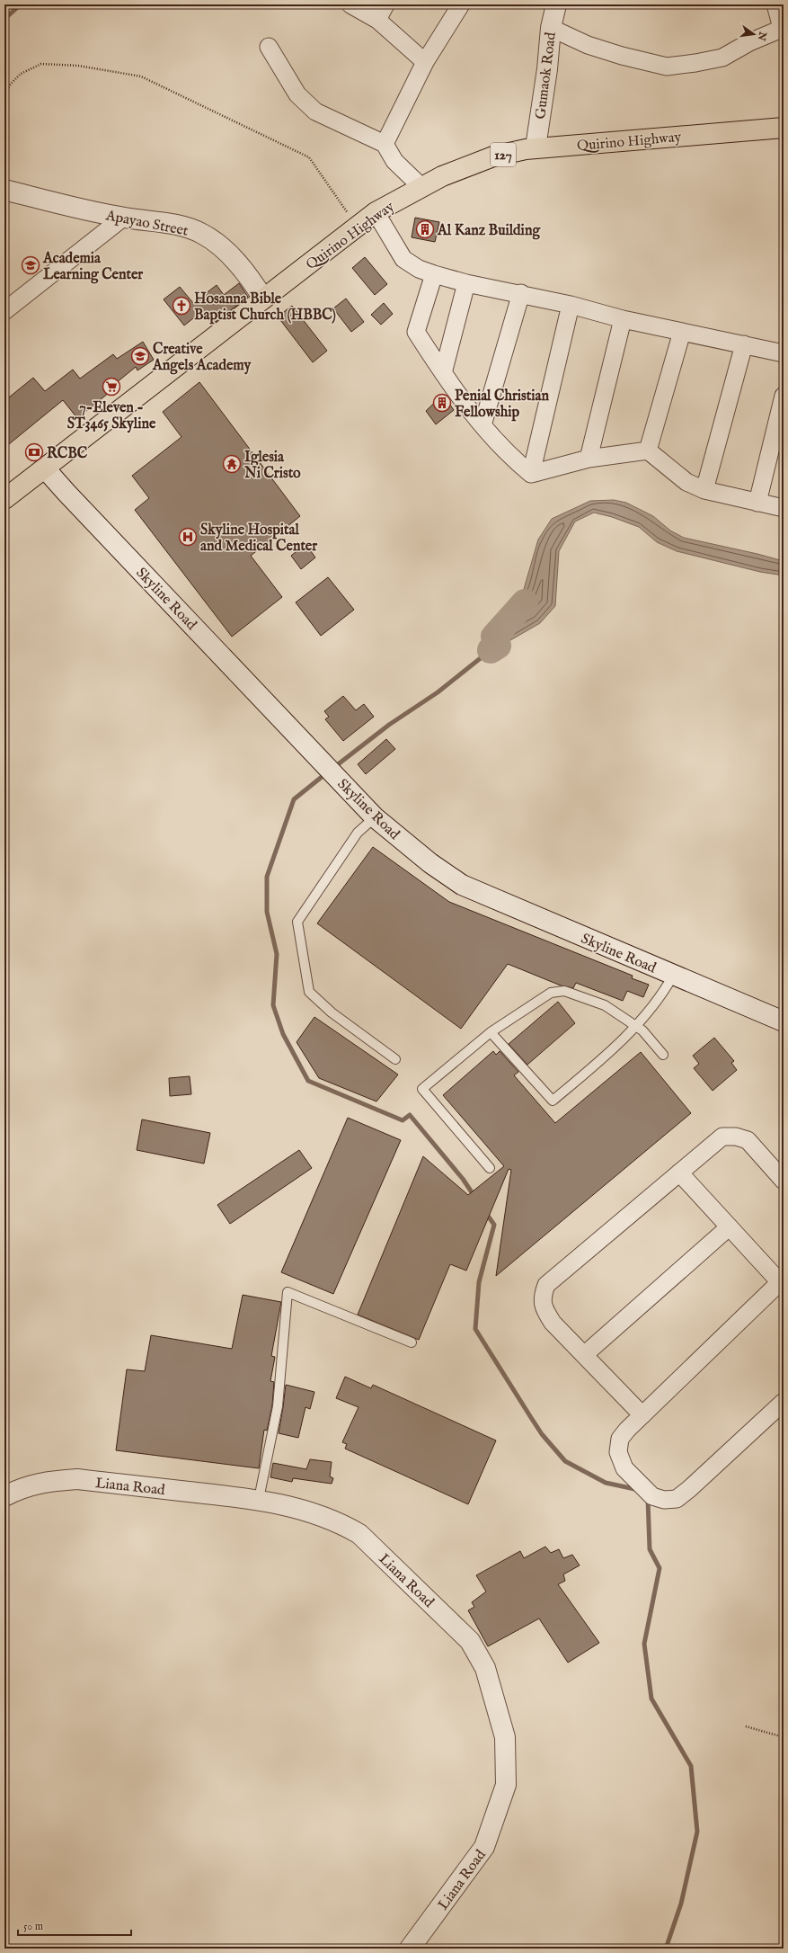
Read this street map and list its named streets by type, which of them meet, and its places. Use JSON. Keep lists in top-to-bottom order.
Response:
{
  "streets": {
    "main road": ["Quirino Highway", "127"],
    "street": [
      "Gumaok Road",
      "Apayao Street",
      "Skyline Road",
      "Liana Road"
    ]
  },
  "crossings": [
    ["Gumaok Road", "Quirino Highway"],
    ["Quirino Highway", "Apayao Street"],
    ["Quirino Highway", "Skyline Road"]
  ],
  "places": {
    "building": ["Al Kanz Building", "Penial Christian Fellowship"],
    "school or university": ["Academia Learning Center", "Creative Angels Academy"],
    "church": ["Hosanna Bible Baptist Church (HBBC)"],
    "supermarket": ["7-Eleven - ST3465 Skyline"],
    "bank": ["RCBC"],
    "temple": ["Iglesia Ni Cristo"],
    "hospital": ["Skyline Hospital and Medical Center"]
  },
  "scale_bar": "50 m",
  "north": "right"
}
